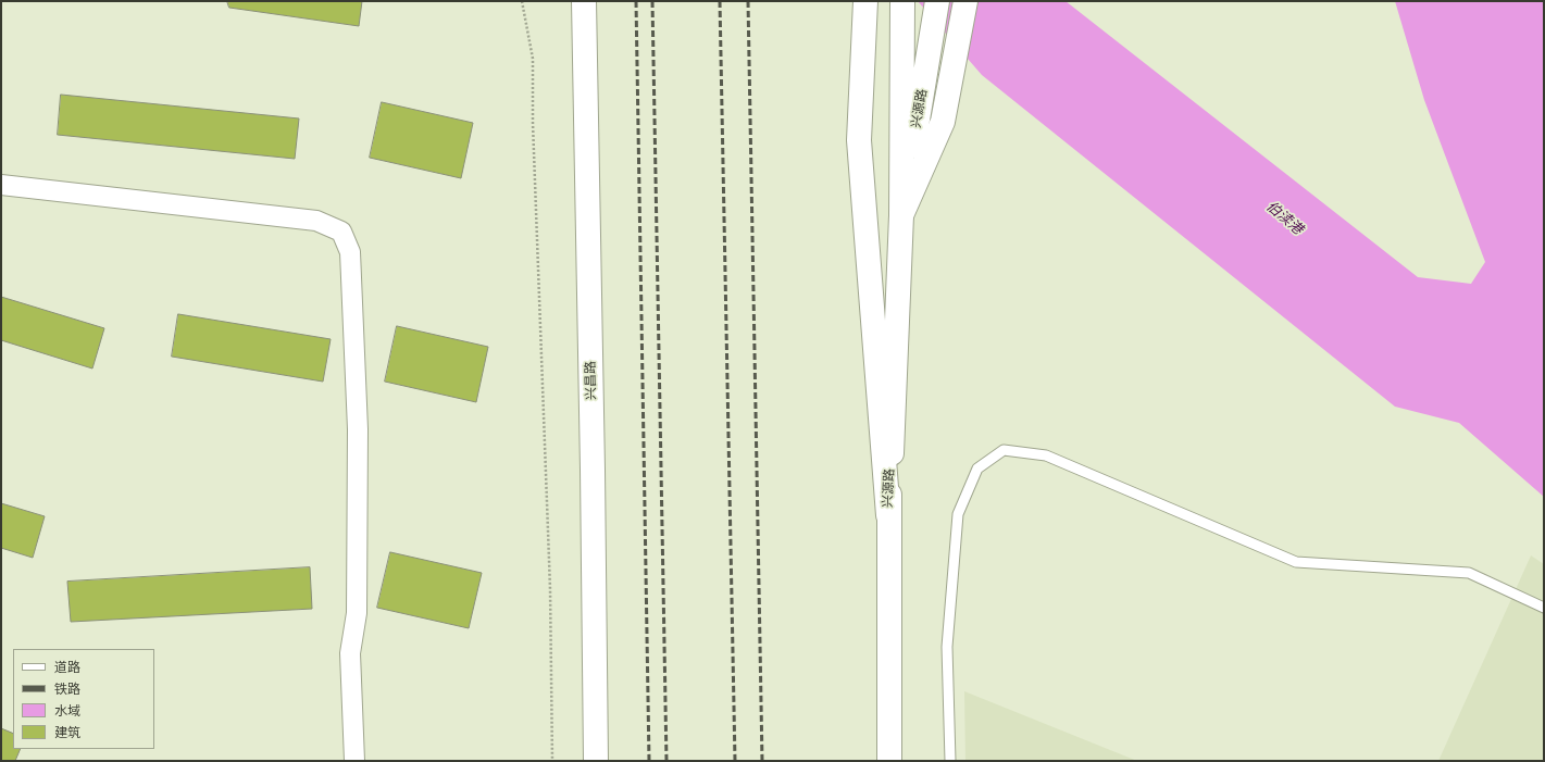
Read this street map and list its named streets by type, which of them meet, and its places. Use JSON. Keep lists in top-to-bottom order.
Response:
{
  "streets": {
    "main road": ["兴源路", "兴昌路"]
  },
  "water": ["伯渎港"],
  "legend": [
    "道路",
    "铁路",
    "水域",
    "建筑"
  ]
}
